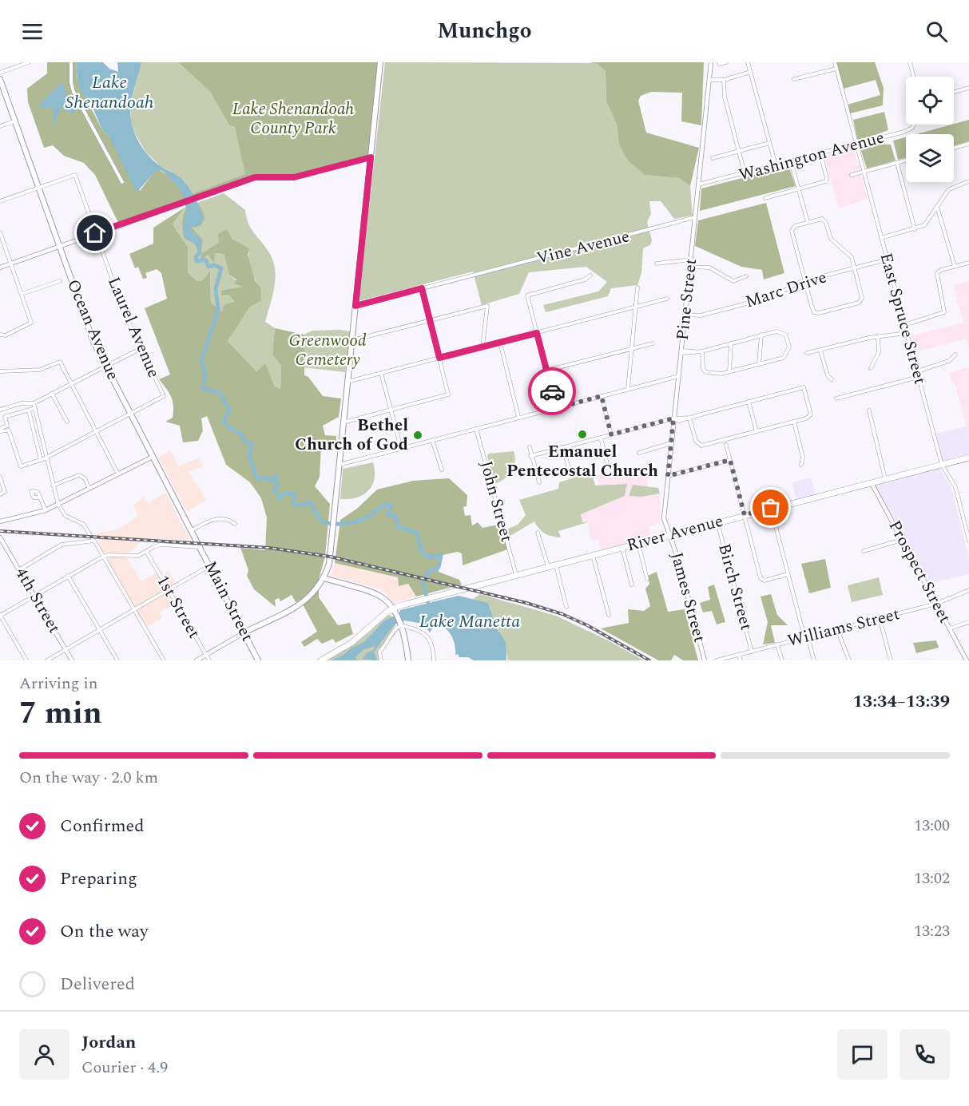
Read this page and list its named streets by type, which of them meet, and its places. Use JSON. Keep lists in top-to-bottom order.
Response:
{
  "streets": {
    "highway": ["River Avenue"],
    "main road": ["Ocean Avenue", "Main Street"],
    "street": [
      "Washington Avenue",
      "Vine Avenue",
      "Marc Drive",
      "Pine Street",
      "East Spruce Street",
      "Laurel Avenue",
      "John Street",
      "Prospect Street",
      "Birch Street",
      "James Street",
      "4th Street",
      "1st Street",
      "Williams Street"
    ]
  },
  "crossings": [
    ["Washington Avenue", "Pine Street"],
    ["Washington Avenue", "East Spruce Street"],
    ["Vine Avenue", "Pine Street"],
    ["Marc Drive", "Pine Street"],
    ["Marc Drive", "East Spruce Street"],
    ["Pine Street", "River Avenue"],
    ["Pine Street", "James Street"],
    ["East Spruce Street", "River Avenue"],
    ["Laurel Avenue", "Ocean Avenue"],
    ["Ocean Avenue", "Main Street"],
    ["John Street", "River Avenue"],
    ["River Avenue", "Prospect Street"],
    ["River Avenue", "Birch Street"],
    ["River Avenue", "James Street"],
    ["Prospect Street", "Williams Street"],
    ["Birch Street", "Williams Street"]
  ],
  "water": ["Lake Shenandoah", "Lake Manetta"],
  "parks": ["Lake Shenandoah County Park", "Greenwood Cemetery"],
  "places": ["Emanuel Pentecostal Church", "Bethel Church of God"],
  "page": {
    "header": "Munchgo",
    "heading": ["7 min", "Arriving in", "13:34–13:39"],
    "panel": ["Jordan", "Courier · 4.9"],
    "bar": "On the way · 2.0 km",
    "list": [
      ["Confirmed", "13:00"],
      ["Preparing", "13:02"],
      ["On the way", "13:23"],
      "Delivered"
    ]
  }
}
